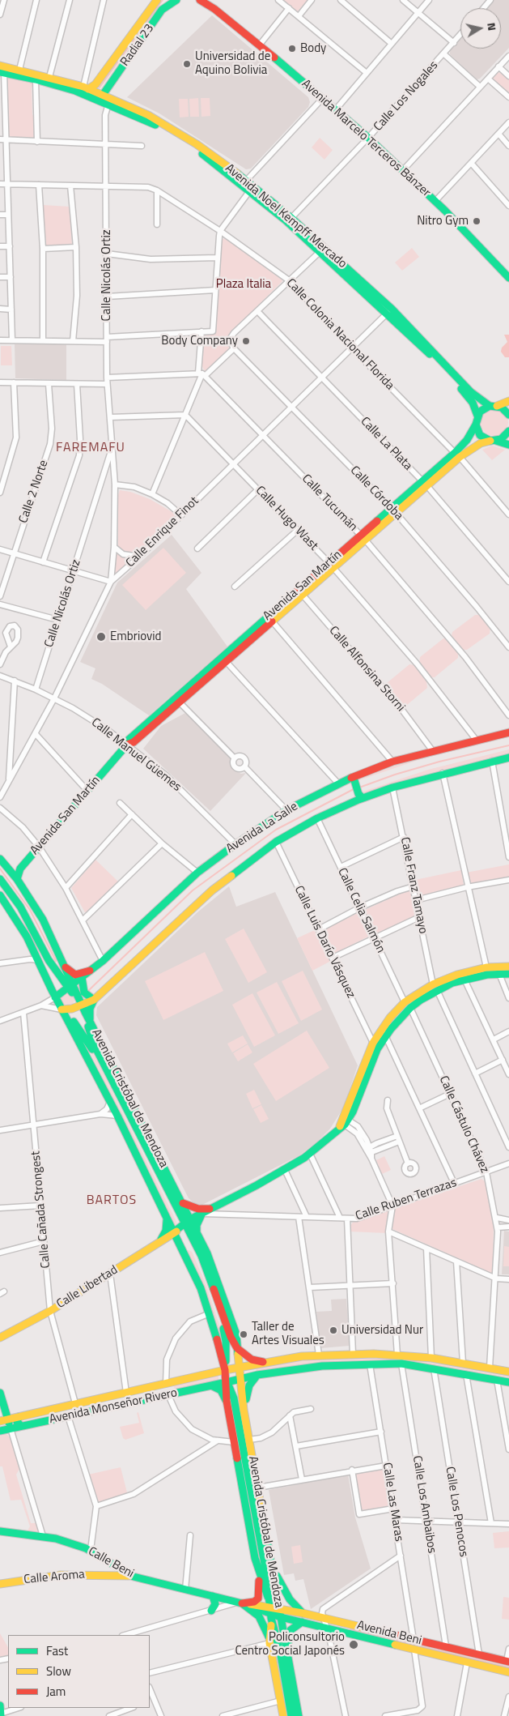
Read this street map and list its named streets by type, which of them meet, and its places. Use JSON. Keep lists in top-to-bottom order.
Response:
{
  "streets": {
    "main road": [
      "Radial 23",
      "Avenida Marcelo Terceros Bánzer",
      "Avenida Noel Kempff Mercado",
      "Avenida San Martín",
      "Avenida La Salle",
      "Avenida Cristóbal de Mendoza",
      "Calle Libertad",
      "Avenida Monseñor Rivero",
      "Calle Beni",
      "Calle Aroma",
      "Avenida Beni"
    ],
    "street": [
      "Calle Los Nogales",
      "Calle Nicolás Ortiz",
      "Calle Colonia Nacional Florida",
      "Calle La Plata",
      "Calle 2 Norte",
      "Calle Córdoba",
      "Calle Tucumán",
      "Calle Hugo Wast",
      "Calle Enrique Finot",
      "Calle Alfonsina Storni",
      "Calle Manuel Güemes",
      "Calle Franz Tamayo",
      "Calle Celia Salmón",
      "Calle Luis Darío Vásquez",
      "Calle Cástulo Chávez",
      "Calle Ruben Terrazas",
      "Calle Cañada Strongest",
      "Calle Las Maras",
      "Calle Los Ambaibos",
      "Calle Los Penocos"
    ]
  },
  "crossings": [
    ["Radial 23", "Avenida Noel Kempff Mercado"],
    ["Calle Los Nogales", "Avenida Marcelo Terceros Bánzer"],
    ["Calle Los Nogales", "Avenida Noel Kempff Mercado"],
    ["Avenida Noel Kempff Mercado", "Calle Nicolás Ortiz"],
    ["Avenida Noel Kempff Mercado", "Calle Enrique Finot"],
    ["Avenida Noel Kempff Mercado", "Avenida San Martín"],
    ["Calle Nicolás Ortiz", "Calle Colonia Nacional Florida"],
    ["Calle Nicolás Ortiz", "Calle Enrique Finot"],
    ["Calle Nicolás Ortiz", "Calle Manuel Güemes"],
    ["Calle Colonia Nacional Florida", "Calle Enrique Finot"],
    ["Calle Colonia Nacional Florida", "Avenida San Martín"],
    ["Calle La Plata", "Calle Enrique Finot"],
    ["Calle La Plata", "Avenida San Martín"],
    ["Calle Córdoba", "Calle Enrique Finot"],
    ["Calle Córdoba", "Avenida San Martín"],
    ["Calle Tucumán", "Calle Enrique Finot"],
    ["Calle Tucumán", "Avenida San Martín"],
    ["Calle Hugo Wast", "Calle Enrique Finot"],
    ["Calle Hugo Wast", "Avenida San Martín"],
    ["Calle Hugo Wast", "Avenida La Salle"],
    ["Calle Enrique Finot", "Calle Manuel Güemes"],
    ["Avenida San Martín", "Calle Alfonsina Storni"],
    ["Avenida San Martín", "Calle Manuel Güemes"],
    ["Avenida San Martín", "Avenida Cristóbal de Mendoza"],
    ["Calle Alfonsina Storni", "Avenida La Salle"],
    ["Calle Manuel Güemes", "Avenida La Salle"],
    ["Avenida La Salle", "Calle Franz Tamayo"],
    ["Avenida La Salle", "Calle Celia Salmón"],
    ["Avenida La Salle", "Calle Luis Darío Vásquez"],
    ["Avenida La Salle", "Avenida Cristóbal de Mendoza"],
    ["Calle Celia Salmón", "Calle Cástulo Chávez"],
    ["Avenida Cristóbal de Mendoza", "Calle Libertad"],
    ["Avenida Cristóbal de Mendoza", "Avenida Monseñor Rivero"],
    ["Avenida Cristóbal de Mendoza", "Calle Beni"],
    ["Avenida Cristóbal de Mendoza", "Avenida Beni"],
    ["Calle Cástulo Chávez", "Calle Ruben Terrazas"],
    ["Calle Cástulo Chávez", "Avenida Monseñor Rivero"],
    ["Calle Ruben Terrazas", "Calle Libertad"],
    ["Calle Cañada Strongest", "Calle Libertad"],
    ["Calle Cañada Strongest", "Avenida Monseñor Rivero"],
    ["Avenida Monseñor Rivero", "Calle Las Maras"],
    ["Avenida Monseñor Rivero", "Calle Los Ambaibos"],
    ["Avenida Monseñor Rivero", "Calle Los Penocos"],
    ["Calle Las Maras", "Avenida Beni"],
    ["Calle Los Ambaibos", "Avenida Beni"],
    ["Calle Los Penocos", "Avenida Beni"],
    ["Calle Beni", "Calle Aroma"],
    ["Calle Beni", "Avenida Beni"]
  ],
  "districts": ["FAREMAFU", "BARTOS"],
  "parks": ["Plaza Italia"],
  "places": [
    "Body",
    "Universidad de Aquino Bolivia",
    "Nitro Gym",
    "Body Company",
    "Embriovid",
    "Universidad Nur",
    "Taller de Artes Visuales",
    "Policonsultorio Centro Social Japonés"
  ],
  "legend": ["Fast", "Slow", "Jam"],
  "north": "right"
}
